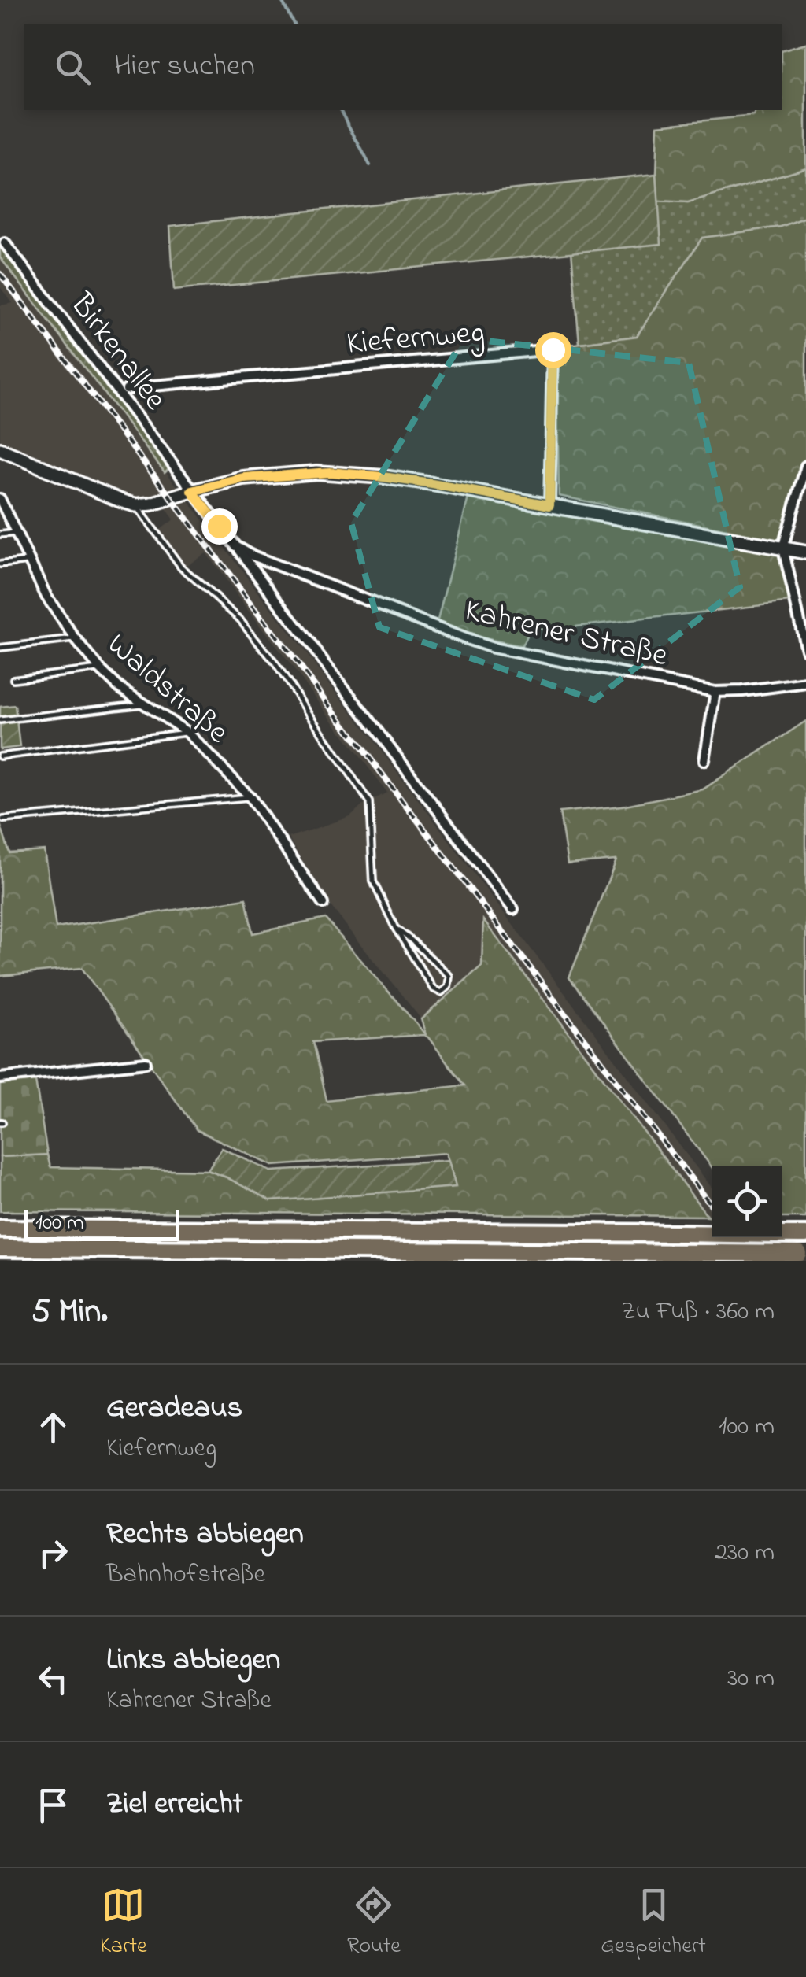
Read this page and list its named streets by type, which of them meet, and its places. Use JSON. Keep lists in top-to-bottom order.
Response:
{
  "streets": {
    "street": [
      "Kiefernweg",
      "Birkenallee",
      "Kahrener Straße",
      "Waldstraße"
    ]
  },
  "crossings": [
    ["Birkenallee", "Kahrener Straße"]
  ],
  "scale_bar": "100 m",
  "page": {
    "search": "Hier suchen",
    "scale": "100 m",
    "heading": ["5 Min.", "Zu Fuß · 360 m"],
    "list": [
      ["Geradeaus", "Kiefernweg", "100 m"],
      ["Rechts abbiegen", "Bahnhofstraße", "230 m"],
      ["Links abbiegen", "Kahrener Straße", "30 m"],
      "Ziel erreicht"
    ],
    "nav": ["Karte", "Route", "Gespeichert"]
  }
}
